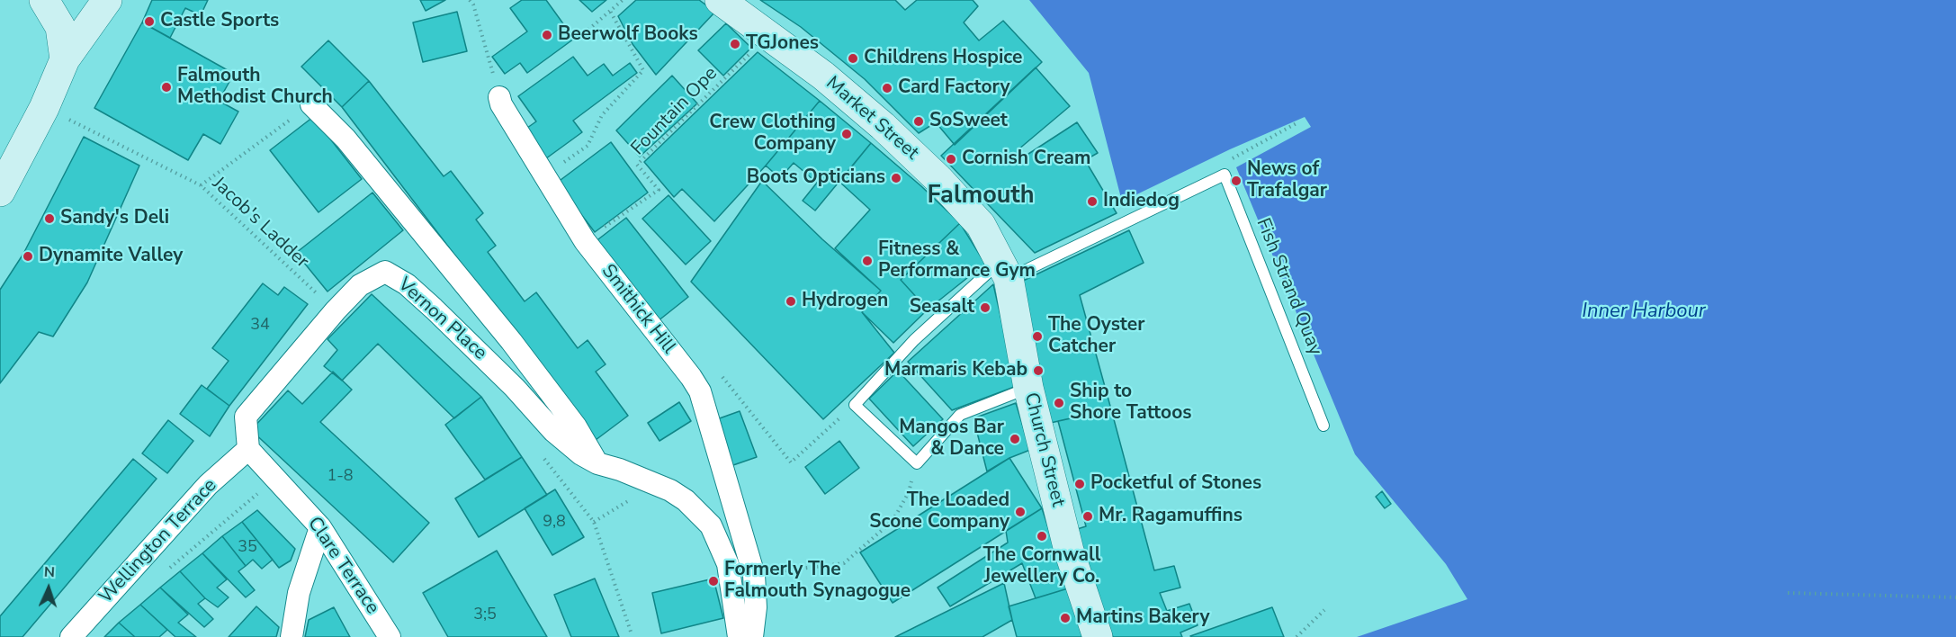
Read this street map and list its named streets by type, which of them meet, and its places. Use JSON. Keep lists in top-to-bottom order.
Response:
{
  "streets": {
    "street": [
      "Market Street",
      "Smithick Hill",
      "Vernon Place",
      "Church Street",
      "Wellington Terrace",
      "Clare Terrace"
    ],
    "lane": ["Fish Strand Quay"],
    "path": ["Fountain Ope", "Jacob's Ladder"]
  },
  "crossings": [
    ["Fountain Ope", "Market Street"],
    ["Fountain Ope", "Smithick Hill"],
    ["Market Street", "Church Street"],
    ["Jacob's Ladder", "Vernon Place"],
    ["Vernon Place", "Wellington Terrace"],
    ["Vernon Place", "Clare Terrace"],
    ["Wellington Terrace", "Clare Terrace"]
  ],
  "districts": ["Falmouth"],
  "water": ["Inner Harbour"],
  "places": [
    "Castle Sports",
    "Beerwolf Books",
    "TGJones",
    "Childrens Hospice",
    "Falmouth Methodist Church",
    "Card Factory",
    "SoSweet",
    "Crew Clothing Company",
    "Cornish Cream",
    "Boots Opticians",
    "News of Trafalgar",
    "Indiedog",
    "Sandy's Deli",
    "Dynamite Valley",
    "Fitness & Performance Gym",
    "Hydrogen",
    "Seasalt",
    "The Oyster Catcher",
    "Marmaris Kebab",
    "Ship to Shore Tattoos",
    "Mangos Bar & Dance",
    "Pocketful of Stones",
    "The Loaded Scone Company",
    "Mr. Ragamuffins",
    "The Cornwall Jewellery Co.",
    "Formerly The Falmouth Synagogue",
    "Martins Bakery"
  ],
  "house_numbers": [
    "34",
    "1-8",
    "9,8",
    "35",
    "3;5"
  ],
  "north": "top"
}
